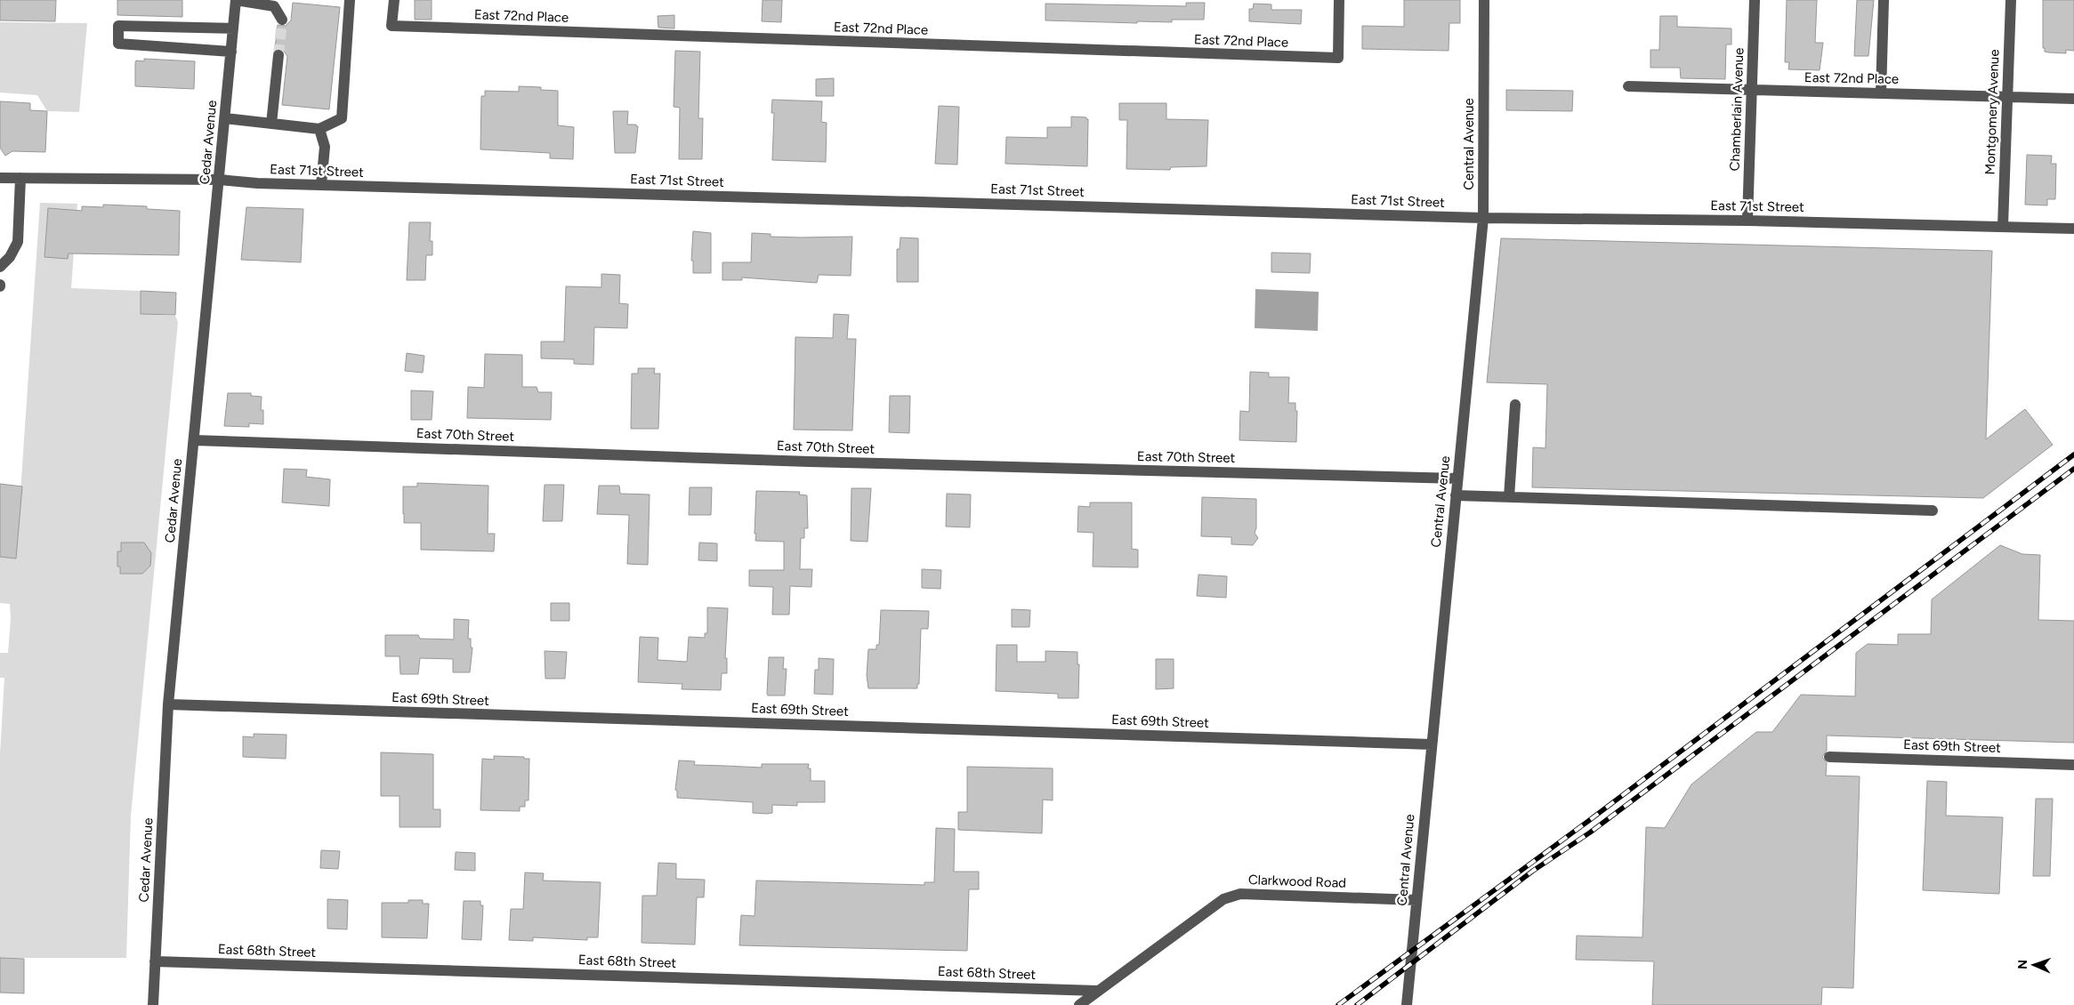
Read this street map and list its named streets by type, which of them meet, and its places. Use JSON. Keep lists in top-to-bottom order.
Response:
{
  "streets": {
    "street": [
      "East 72nd Place",
      "Chamberlain Avenue",
      "Montgomery Avenue",
      "Cedar Avenue",
      "Central Avenue",
      "East 71st Street",
      "East 70th Street",
      "East 69th Street",
      "Clarkwood Road",
      "East 68th Street"
    ]
  },
  "crossings": [
    ["East 72nd Place", "Chamberlain Avenue"],
    ["East 72nd Place", "Montgomery Avenue"],
    ["Chamberlain Avenue", "East 71st Street"],
    ["Montgomery Avenue", "East 71st Street"],
    ["Cedar Avenue", "East 71st Street"],
    ["Cedar Avenue", "East 70th Street"],
    ["Cedar Avenue", "East 69th Street"],
    ["Cedar Avenue", "East 68th Street"],
    ["Central Avenue", "East 71st Street"],
    ["Central Avenue", "East 70th Street"],
    ["Central Avenue", "East 69th Street"],
    ["Central Avenue", "Clarkwood Road"],
    ["Clarkwood Road", "East 68th Street"]
  ],
  "north": "left"
}
